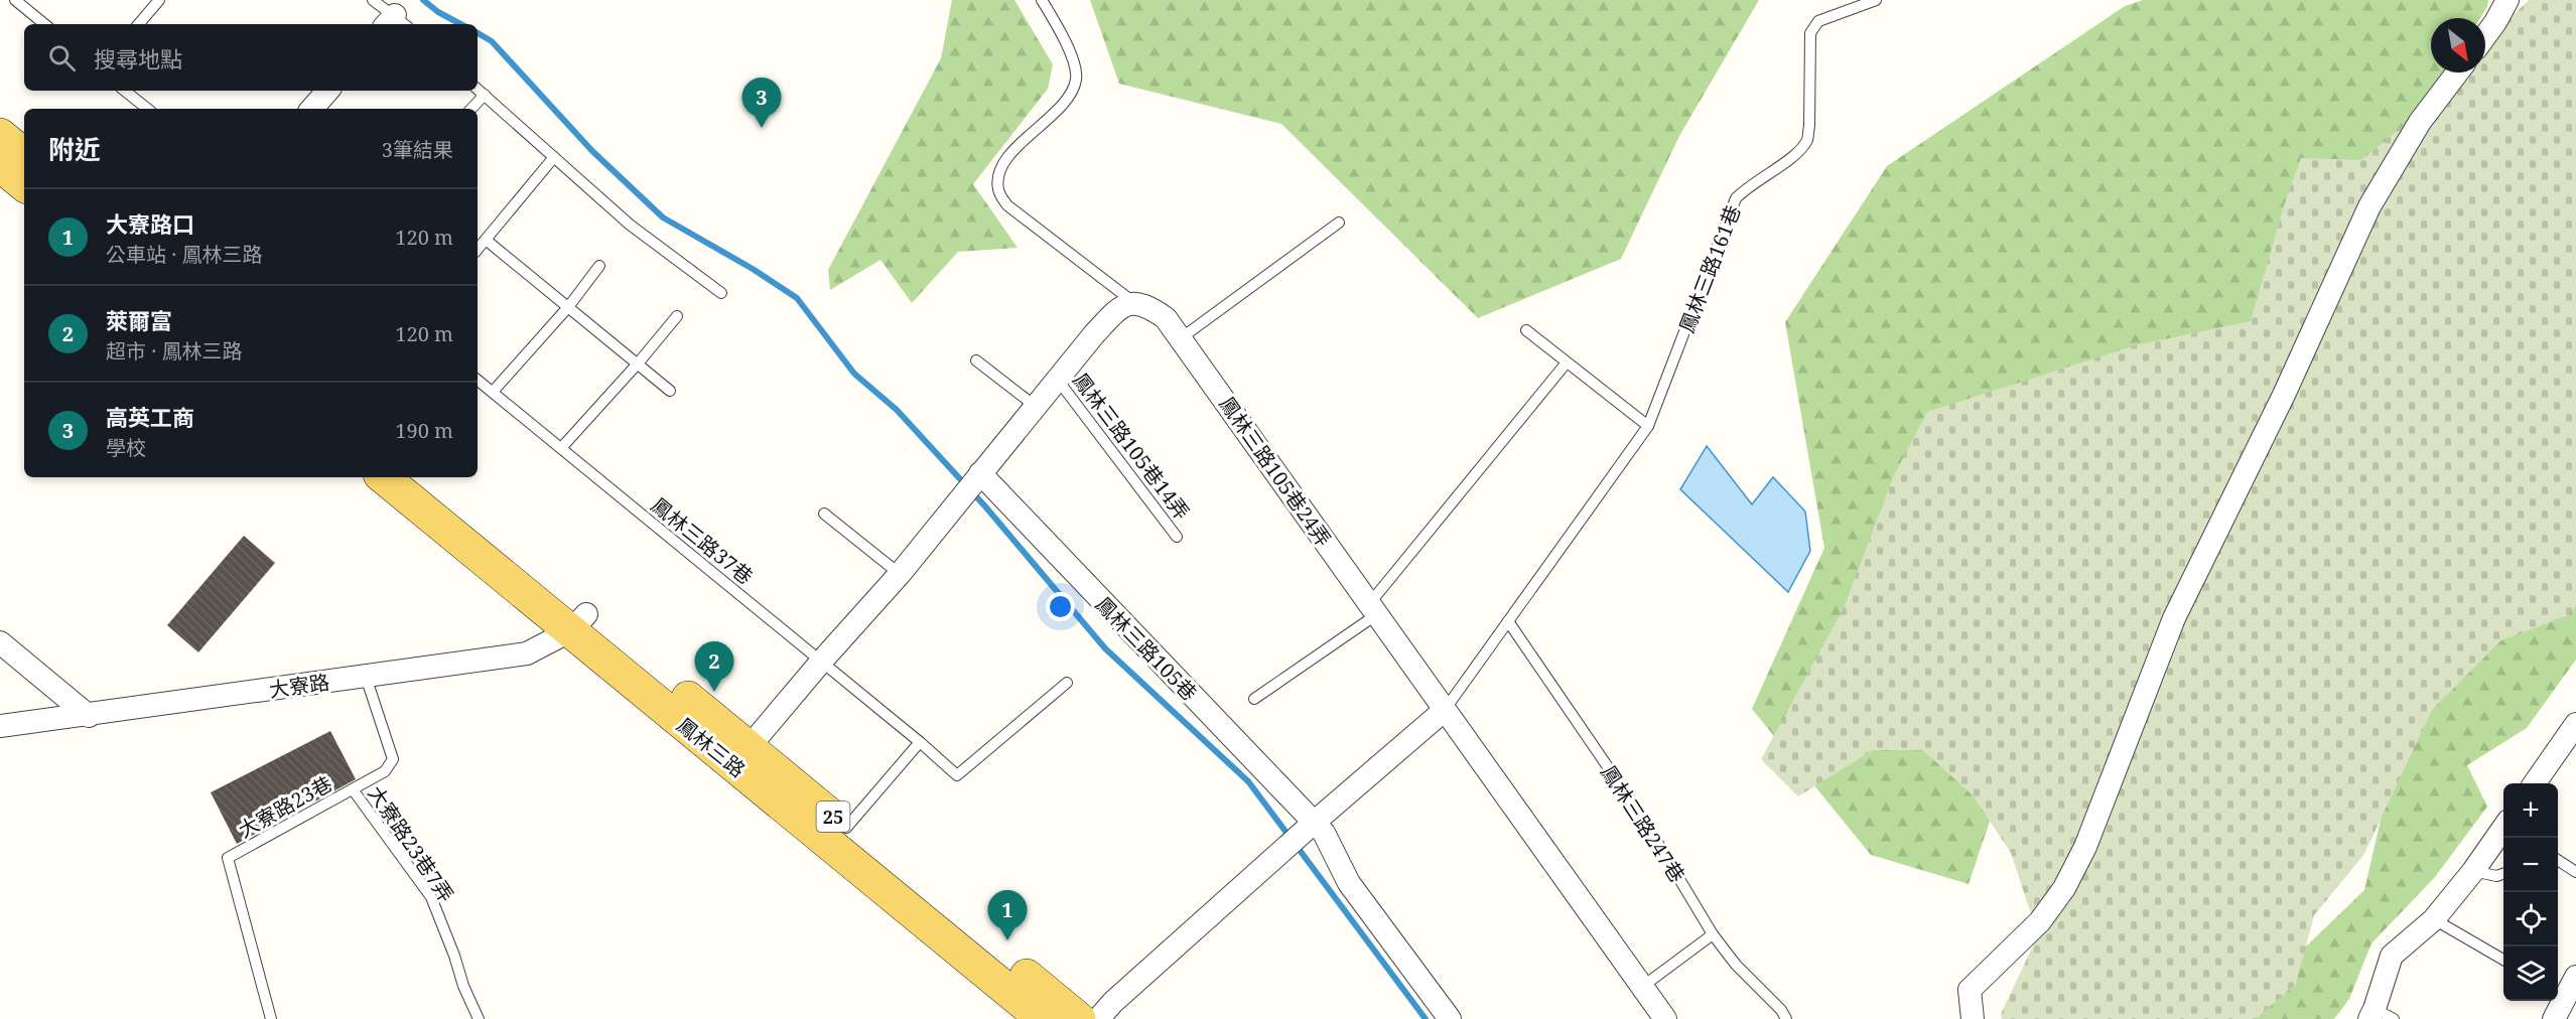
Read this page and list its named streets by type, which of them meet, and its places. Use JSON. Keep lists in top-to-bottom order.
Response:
{
  "streets": {
    "main road": ["鳳林三路", "25"],
    "street": ["鳳林三路105巷24弄", "鳳林三路105巷", "大寮路"],
    "lane": [
      "鳳林三路161巷",
      "鳳林三路105巷14弄",
      "鳳林三路37巷",
      "大寮路23巷",
      "鳳林三路247巷",
      "大寮路23巷7弄"
    ]
  },
  "crossings": [
    ["鳳林三路161巷", "鳳林三路247巷"],
    ["大寮路", "鳳林三路"],
    ["大寮路", "大寮路23巷"],
    ["大寮路23巷", "大寮路23巷7弄"]
  ],
  "north": "bottom right",
  "page": {
    "search": "搜尋地點",
    "pins": ["3", "2", "1"],
    "heading": ["附近", "3筆結果"],
    "list": [
      {
        "mark": "1",
        "name": "大寮路口",
        "note": "公車站 · 鳳林三路",
        "value": "120 m"
      },
      {
        "mark": "2",
        "name": "萊爾富",
        "note": "超市 · 鳳林三路",
        "value": "120 m"
      },
      {
        "mark": "3",
        "name": "高英工商",
        "note": "學校",
        "value": "190 m"
      }
    ],
    "map_buttons": ["+", "−"]
  }
}
